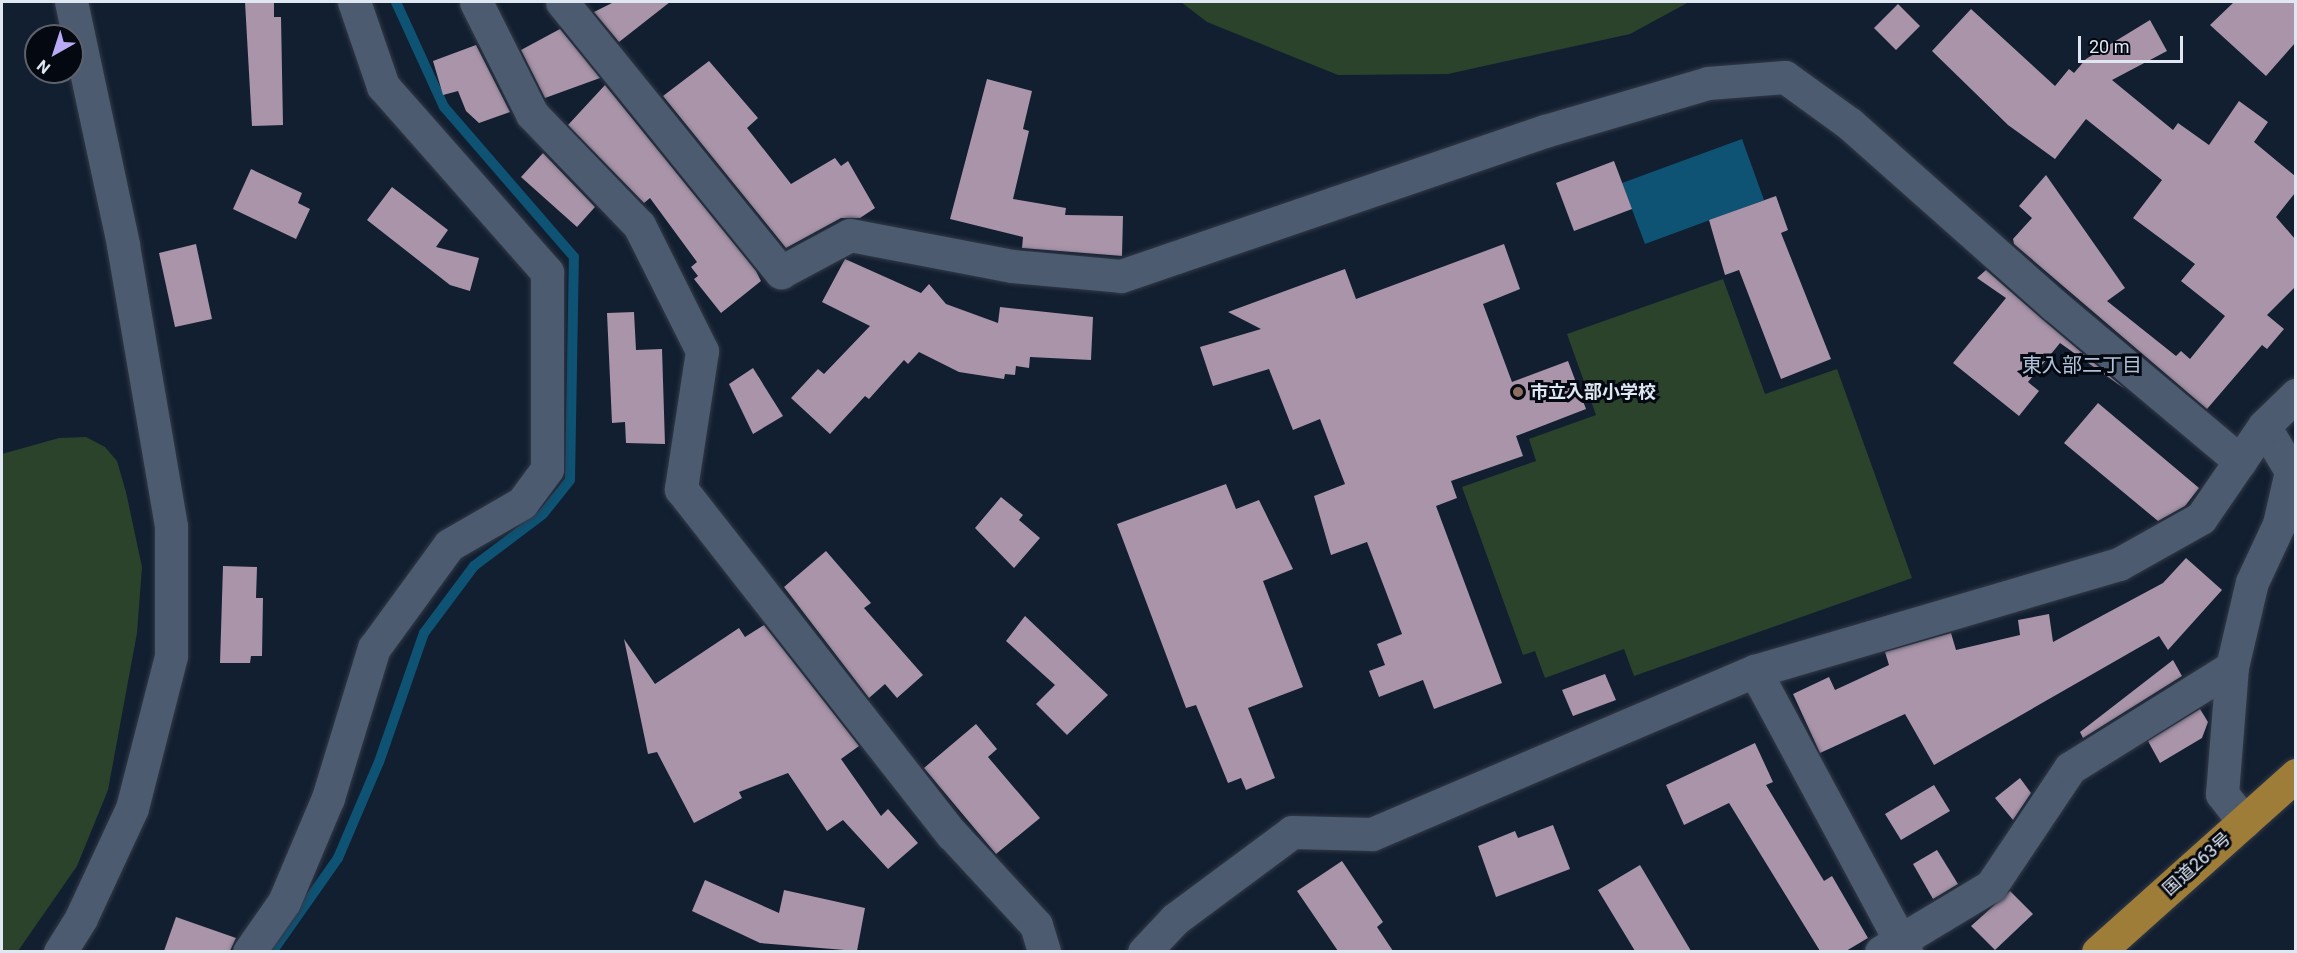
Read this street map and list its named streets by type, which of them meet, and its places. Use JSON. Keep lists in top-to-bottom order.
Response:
{
  "streets": {
    "highway": ["国道263号"]
  },
  "districts": ["東入部二丁目"],
  "places": ["市立入部小学校"],
  "scale_bar": "20 m",
  "north": "bottom left"
}
